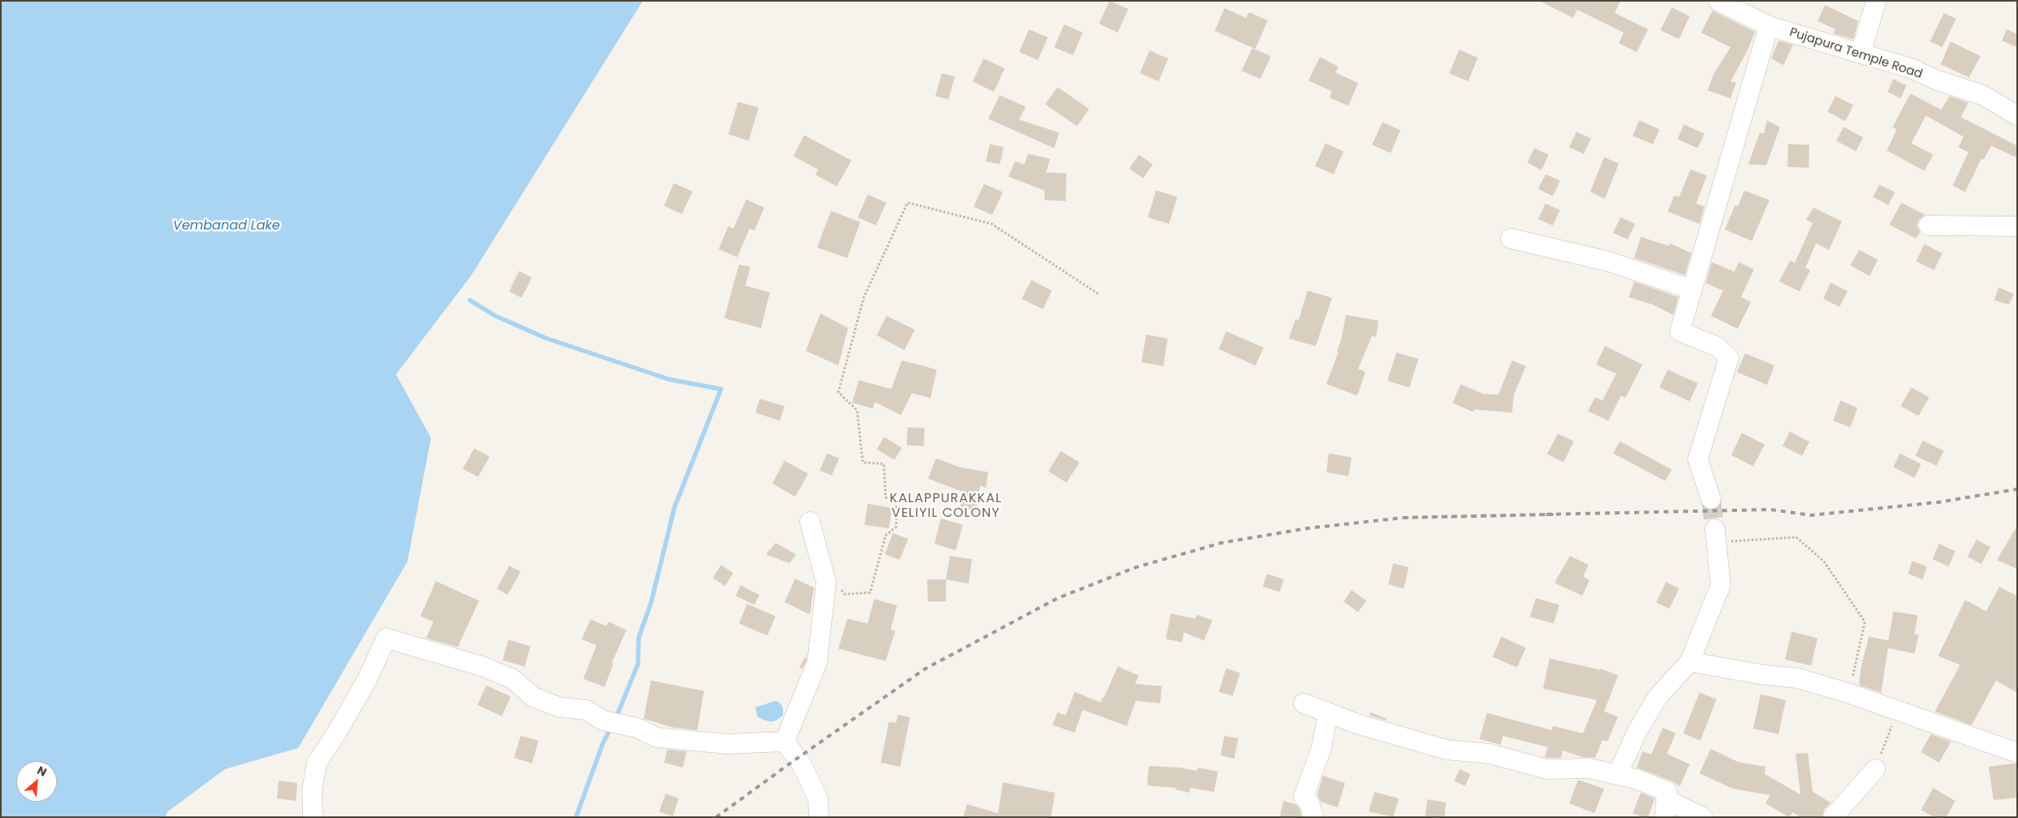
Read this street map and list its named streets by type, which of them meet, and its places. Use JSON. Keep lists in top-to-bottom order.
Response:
{
  "streets": {
    "street": ["Pujapura Temple Road"]
  },
  "districts": ["KALAPPURAKKAL VELIYIL COLONY"],
  "water": ["Vembanad Lake"],
  "north": "top right"
}
